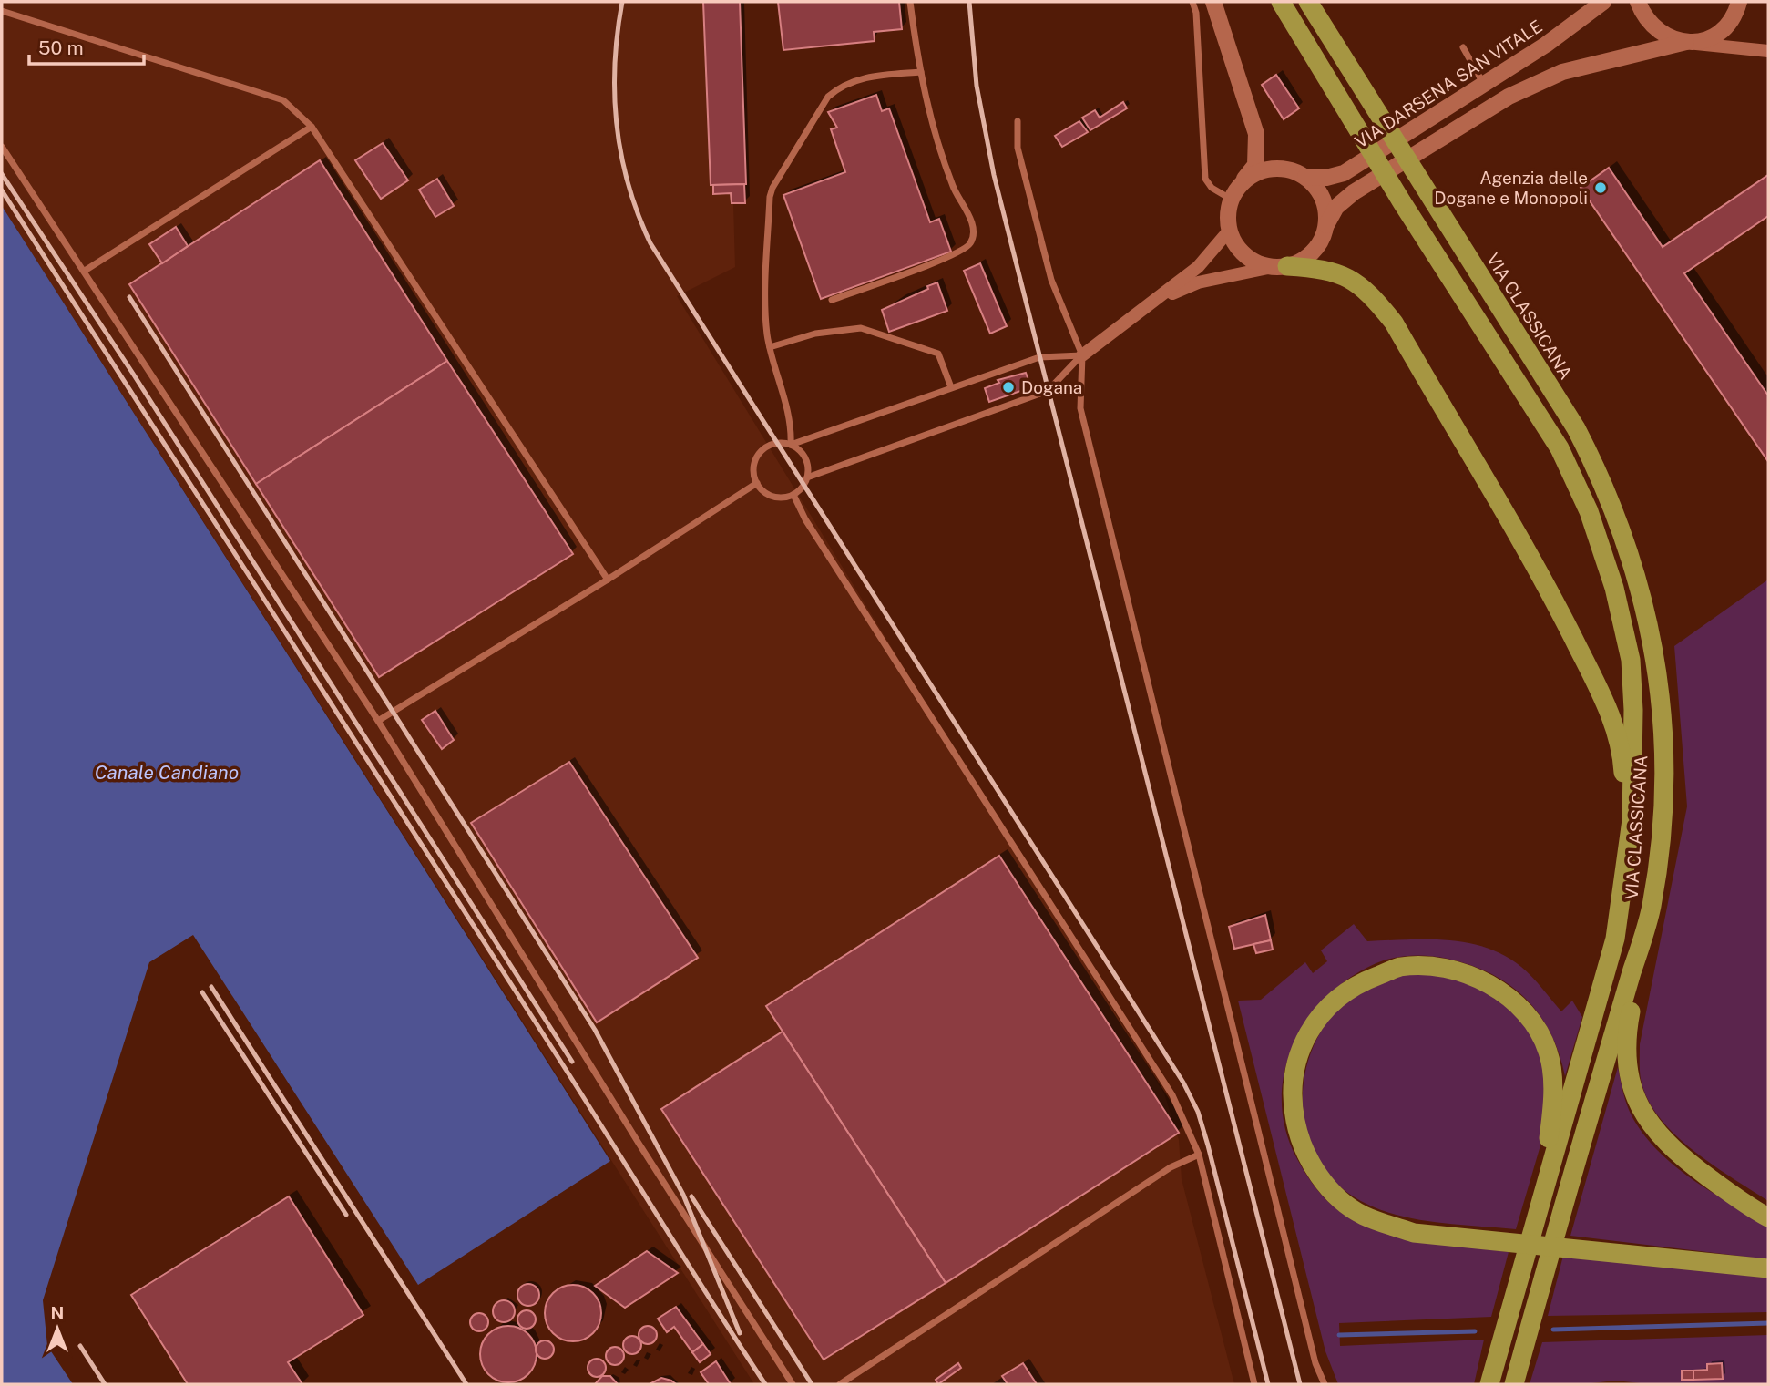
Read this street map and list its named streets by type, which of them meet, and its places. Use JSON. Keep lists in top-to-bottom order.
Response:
{
  "streets": {
    "highway": ["VIA CLASSICANA"],
    "street": ["VIA DARSENA SAN VITALE"]
  },
  "water": ["Canale Candiano"],
  "places": ["Agenzia delle Dogane e Monopoli", "Dogana"],
  "scale_bar": "50 m",
  "north": "top"
}
